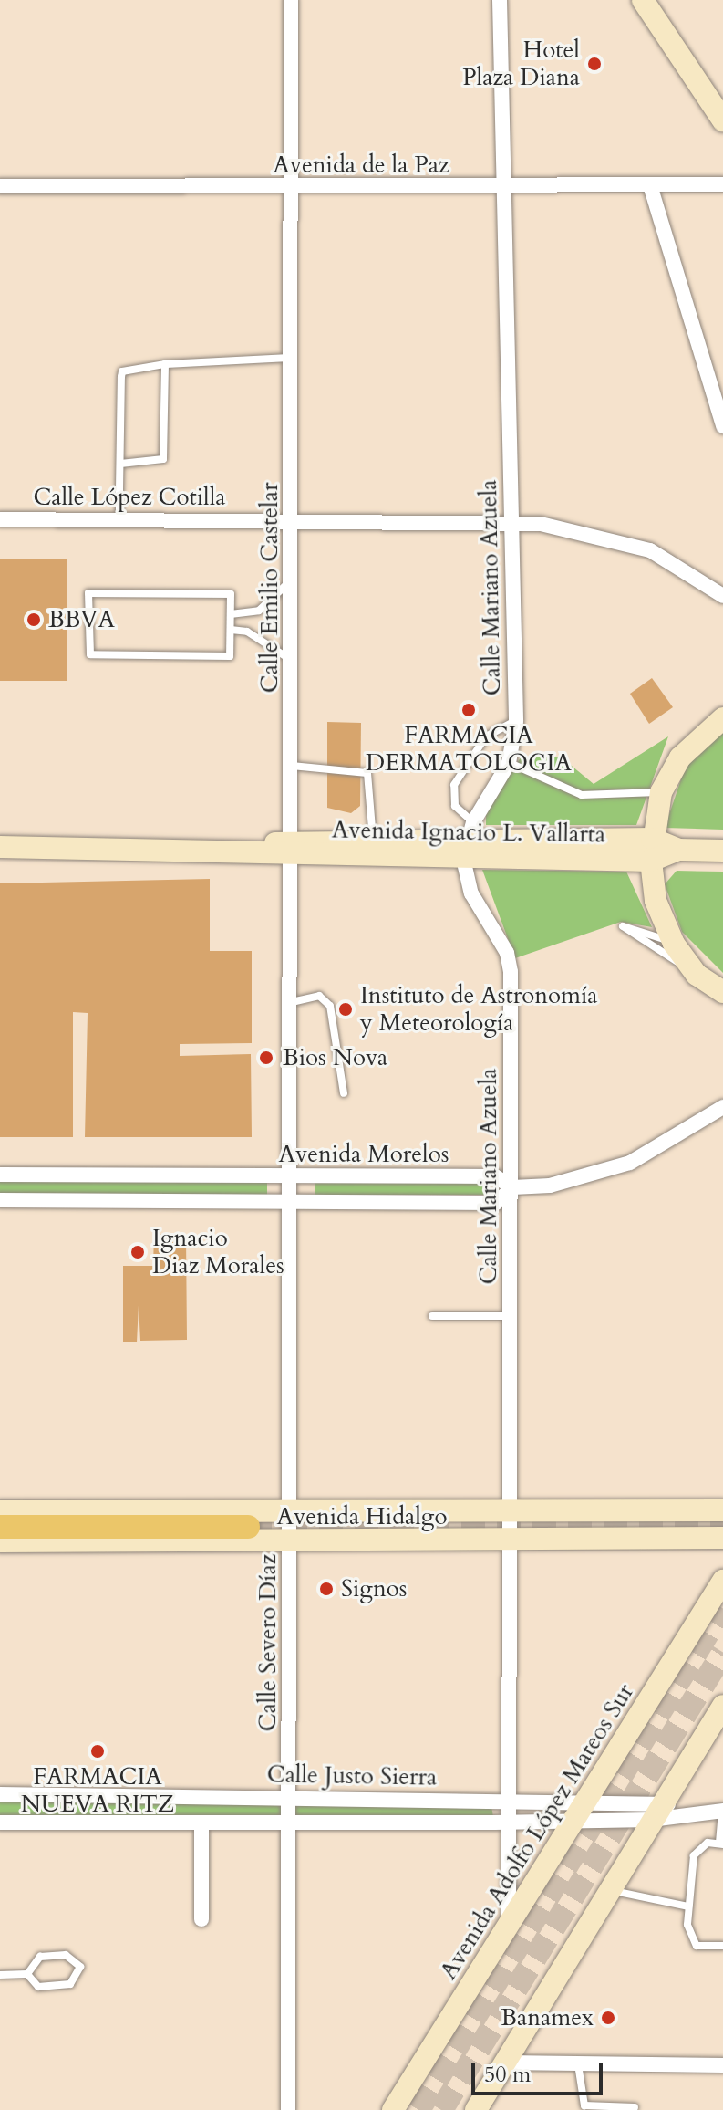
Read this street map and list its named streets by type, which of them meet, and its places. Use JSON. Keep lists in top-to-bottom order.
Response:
{
  "streets": {
    "main road": ["Avenida Ignacio L. Vallarta", "Avenida Hidalgo", "Avenida Adolfo López Mateos Sur"],
    "street": [
      "Avenida de la Paz",
      "Calle López Cotilla",
      "Calle Emilio Castelar",
      "Calle Mariano Azuela",
      "Avenida Morelos",
      "Calle Severo Díaz",
      "Calle Justo Sierra"
    ]
  },
  "crossings": [
    ["Avenida de la Paz", "Calle Emilio Castelar"],
    ["Avenida de la Paz", "Calle Mariano Azuela"],
    ["Calle López Cotilla", "Calle Emilio Castelar"],
    ["Calle López Cotilla", "Calle Mariano Azuela"],
    ["Calle Emilio Castelar", "Avenida Ignacio L. Vallarta"],
    ["Calle Emilio Castelar", "Avenida Morelos"],
    ["Calle Emilio Castelar", "Calle Severo Díaz"],
    ["Calle Mariano Azuela", "Avenida Ignacio L. Vallarta"],
    ["Calle Mariano Azuela", "Avenida Morelos"],
    ["Calle Mariano Azuela", "Avenida Hidalgo"],
    ["Calle Mariano Azuela", "Calle Justo Sierra"],
    ["Calle Mariano Azuela", "Avenida Adolfo López Mateos Sur"],
    ["Avenida Morelos", "Calle Severo Díaz"],
    ["Avenida Hidalgo", "Calle Severo Díaz"],
    ["Calle Severo Díaz", "Calle Justo Sierra"],
    ["Calle Justo Sierra", "Avenida Adolfo López Mateos Sur"]
  ],
  "places": [
    "Hotel Plaza Diana",
    "BBVA",
    "FARMACIA DERMATOLOGIA",
    "Instituto de Astronomía y Meteorología",
    "Bios Nova",
    "Ignacio Diaz Morales",
    "Signos",
    "FARMACIA NUEVA RITZ",
    "Banamex"
  ],
  "scale_bar": "50 m"
}
